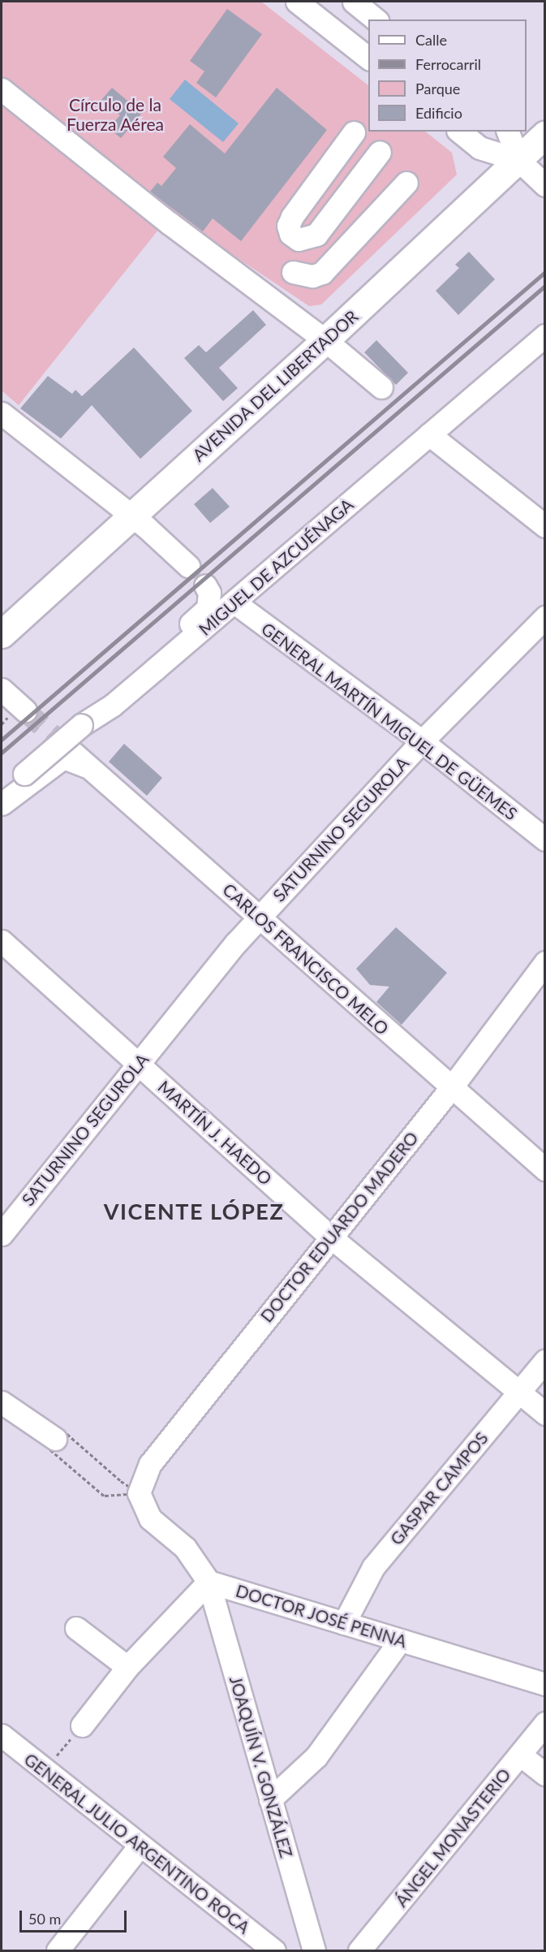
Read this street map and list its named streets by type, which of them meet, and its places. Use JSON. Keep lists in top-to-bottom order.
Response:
{
  "streets": {
    "main road": ["AVENIDA DEL LIBERTADOR"],
    "street": [
      "MIGUEL DE AZCUÉNAGA",
      "GENERAL MARTÍN MIGUEL DE GÜEMES",
      "SATURNINO SEGUROLA",
      "CARLOS FRANCISCO MELO",
      "MARTÍN J. HAEDO",
      "DOCTOR EDUARDO MADERO",
      "GASPAR CAMPOS",
      "DOCTOR JOSÉ PENNA",
      "JOAQUÍN V. GONZÁLEZ",
      "ÁNGEL MONASTERIO",
      "GENERAL JULIO ARGENTINO ROCA"
    ]
  },
  "crossings": [
    ["MIGUEL DE AZCUÉNAGA", "GENERAL MARTÍN MIGUEL DE GÜEMES"],
    ["MIGUEL DE AZCUÉNAGA", "CARLOS FRANCISCO MELO"],
    ["GENERAL MARTÍN MIGUEL DE GÜEMES", "SATURNINO SEGUROLA"],
    ["SATURNINO SEGUROLA", "CARLOS FRANCISCO MELO"],
    ["SATURNINO SEGUROLA", "MARTÍN J. HAEDO"],
    ["CARLOS FRANCISCO MELO", "DOCTOR EDUARDO MADERO"],
    ["MARTÍN J. HAEDO", "DOCTOR EDUARDO MADERO"],
    ["MARTÍN J. HAEDO", "GASPAR CAMPOS"],
    ["GASPAR CAMPOS", "DOCTOR JOSÉ PENNA"],
    ["DOCTOR JOSÉ PENNA", "JOAQUÍN V. GONZÁLEZ"]
  ],
  "districts": ["VICENTE LÓPEZ"],
  "parks": ["Círculo de la Fuerza Aérea"],
  "legend": [
    "Calle",
    "Ferrocarril",
    "Parque",
    "Edificio"
  ],
  "scale_bar": "50 m"
}
